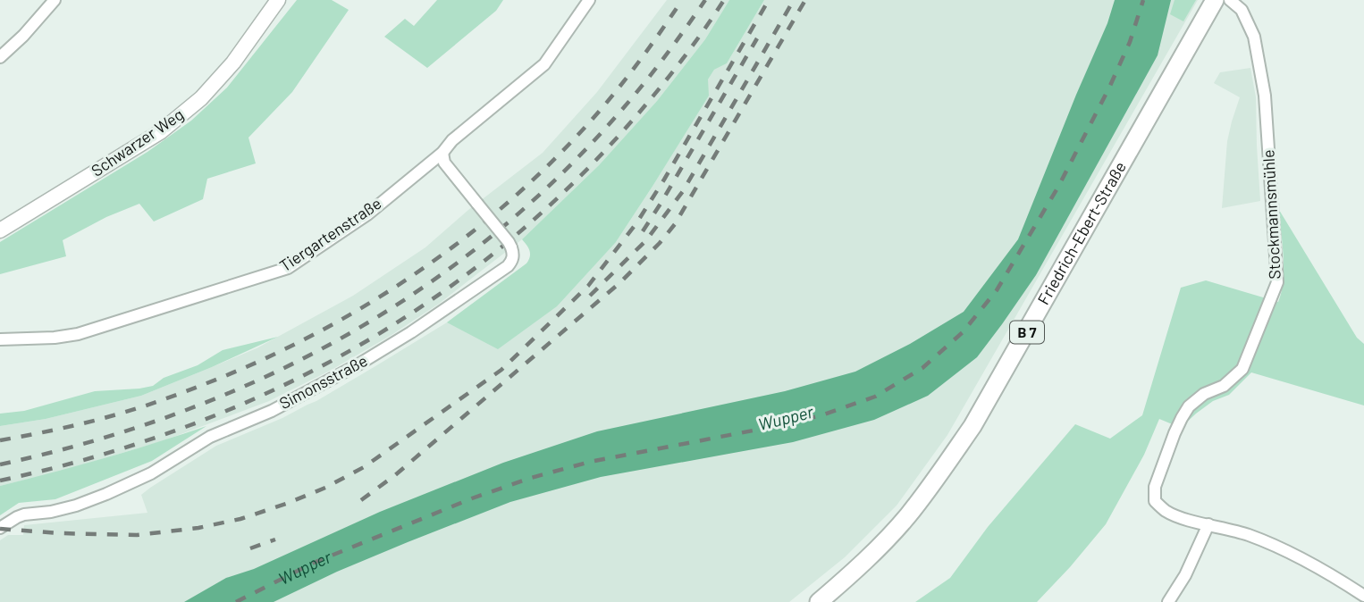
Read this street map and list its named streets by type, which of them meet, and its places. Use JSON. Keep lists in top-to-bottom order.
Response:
{
  "streets": {
    "main road": ["Friedrich-Ebert-Straße", "B 7"],
    "street": [
      "Schwarzer Weg",
      "Stockmannsmühle",
      "Tiergartenstraße",
      "Simonsstraße"
    ]
  },
  "crossings": [
    ["Tiergartenstraße", "Simonsstraße"]
  ],
  "water": ["Wupper"]
}
